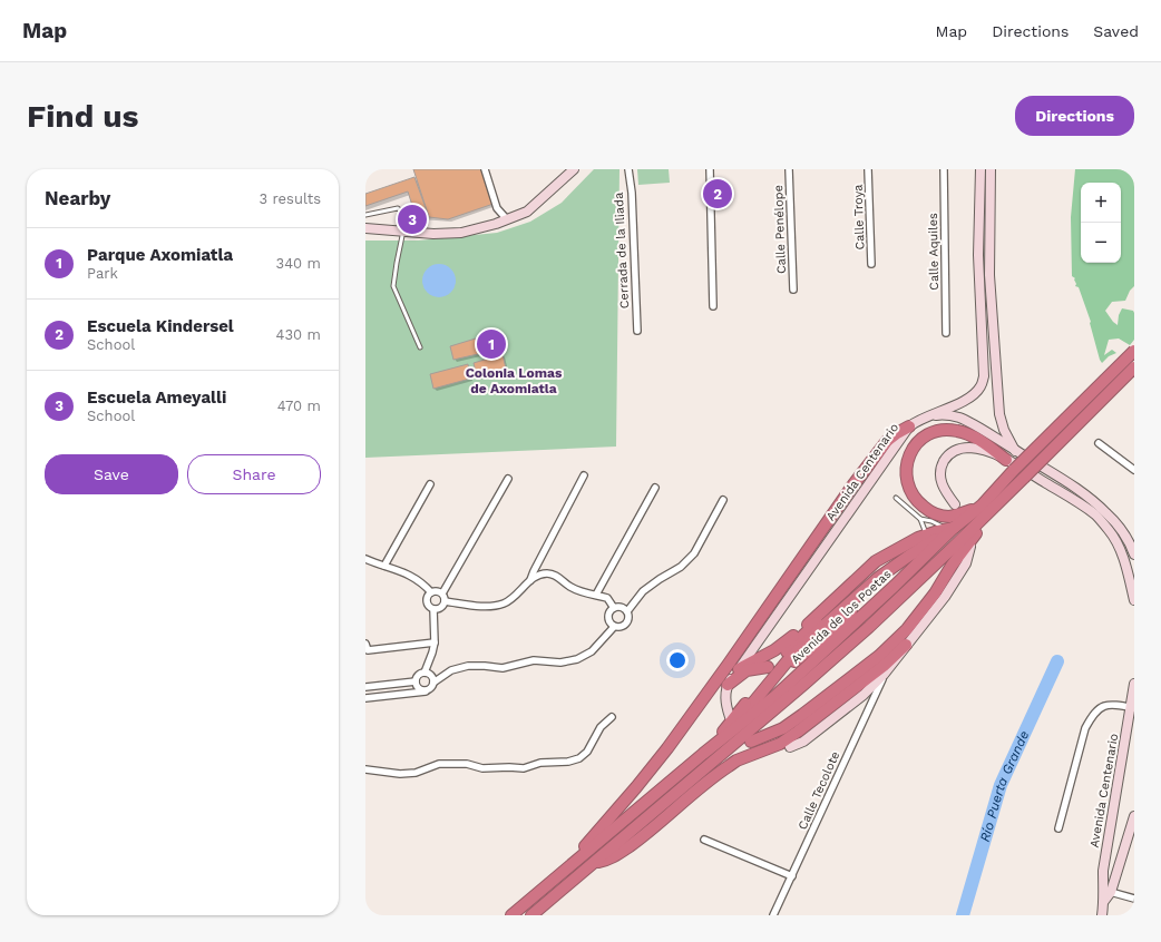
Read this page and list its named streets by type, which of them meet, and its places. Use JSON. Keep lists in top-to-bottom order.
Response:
{
  "streets": {
    "highway": ["Avenida de los Poetas"],
    "main road": ["Avenida Centenario"],
    "street": [
      "Calle Troya",
      "Calle Penélope",
      "Cerrada de la Iliada",
      "Calle Aquiles",
      "Calle Tecolote"
    ]
  },
  "districts": ["Colonia Lomas de Axomiatla"],
  "water": ["Río Puerta Grande"],
  "page": {
    "header": "Map",
    "nav": ["Map", "Directions", "Saved"],
    "buttons": [
      "Directions",
      ["Save", "Share"]
    ],
    "title": "Find us",
    "heading": ["Nearby", "3 results"],
    "pins": ["2", "3", "1"],
    "map_buttons": ["+", "−"],
    "list": [
      {
        "mark": "1",
        "name": "Parque Axomiatla",
        "note": "Park",
        "value": "340 m"
      },
      {
        "mark": "2",
        "name": "Escuela Kindersel",
        "note": "School",
        "value": "430 m"
      },
      {
        "mark": "3",
        "name": "Escuela Ameyalli",
        "note": "School",
        "value": "470 m"
      }
    ]
  }
}
